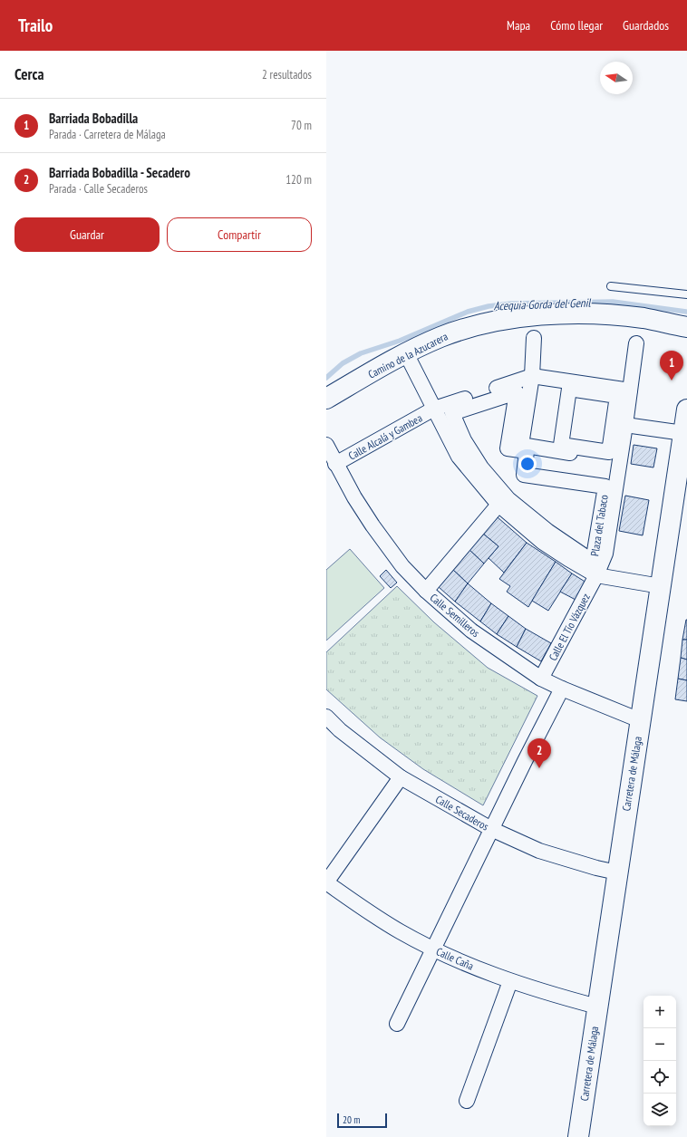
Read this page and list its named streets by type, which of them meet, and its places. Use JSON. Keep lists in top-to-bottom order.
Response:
{
  "streets": {
    "main road": ["Camino de la Azucarera", "Carretera de Málaga"],
    "street": [
      "Calle Alcalá y Gambea",
      "Plaza del Tabaco",
      "Calle Semilleros",
      "Calle El Tío Vázquez",
      "Calle Secaderos",
      "Calle Caña"
    ]
  },
  "crossings": [
    ["Camino de la Azucarera", "Plaza del Tabaco"],
    ["Calle Alcalá y Gambea", "Plaza del Tabaco"],
    ["Calle Alcalá y Gambea", "Calle Semilleros"],
    ["Plaza del Tabaco", "Calle El Tío Vázquez"],
    ["Plaza del Tabaco", "Carretera de Málaga"],
    ["Calle Semilleros", "Calle El Tío Vázquez"],
    ["Calle Semilleros", "Carretera de Málaga"],
    ["Carretera de Málaga", "Calle Secaderos"],
    ["Carretera de Málaga", "Calle Caña"]
  ],
  "water": ["Acequia Gorda del Genil"],
  "scale_bar": "20 m",
  "north": "left",
  "page": {
    "header": "Trailo",
    "nav": ["Mapa", "Cómo llegar", "Guardados"],
    "heading": ["Cerca", "2 resultados"],
    "list": [
      {
        "mark": "1",
        "name": "Barriada Bobadilla",
        "note": "Parada · Carretera de Málaga",
        "value": "70 m"
      },
      {
        "mark": "2",
        "name": "Barriada Bobadilla - Secadero",
        "note": "Parada · Calle Secaderos",
        "value": "120 m"
      }
    ],
    "buttons": ["Guardar", "Compartir"],
    "pins": ["1", "2"],
    "map_buttons": ["+", "−"],
    "scale": "20 m"
  }
}
